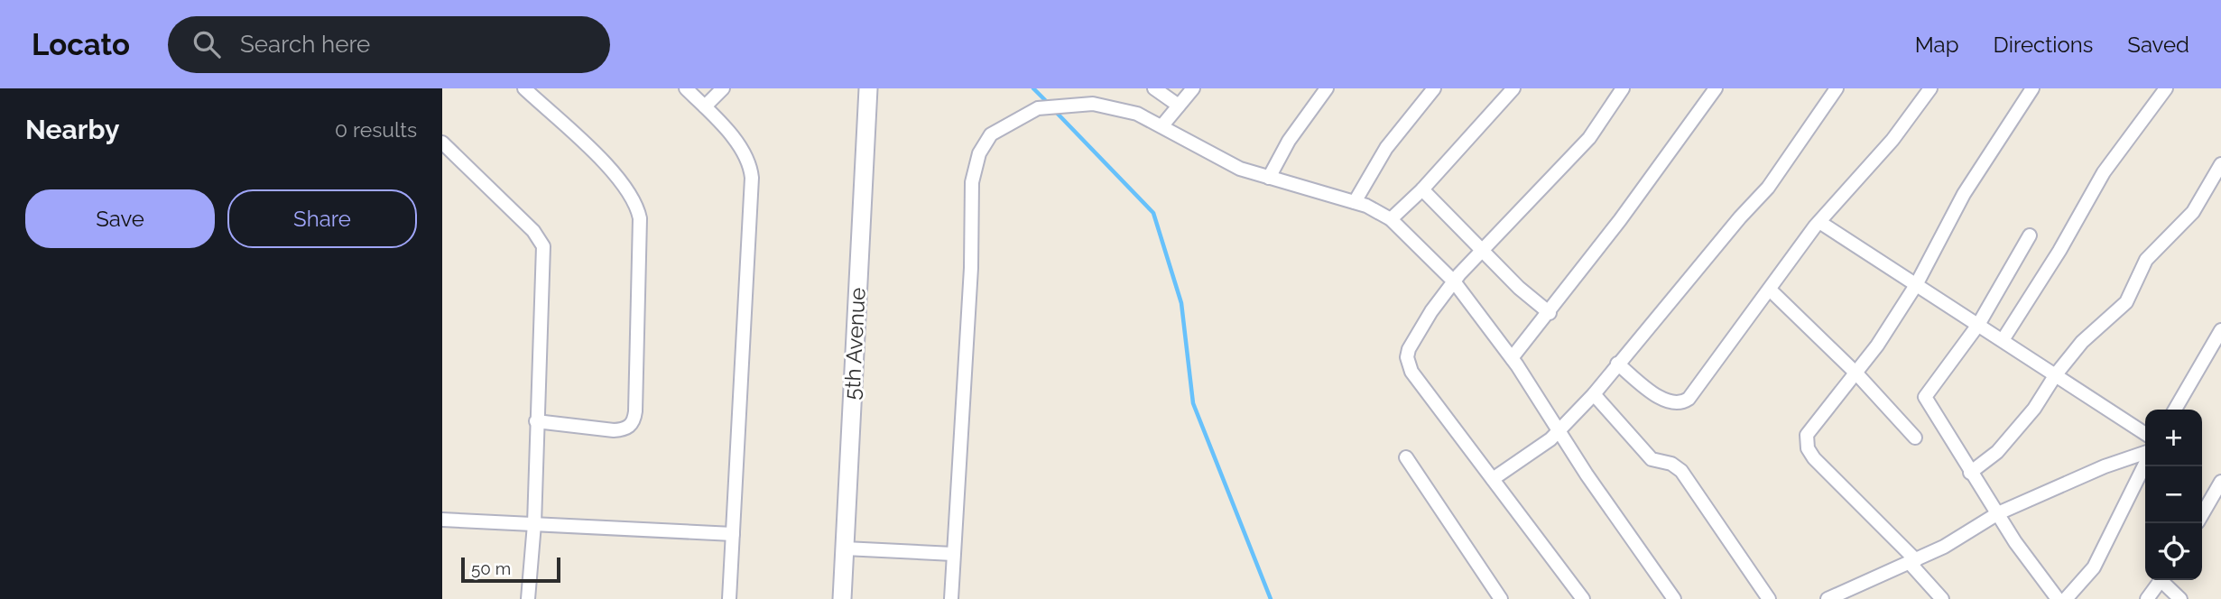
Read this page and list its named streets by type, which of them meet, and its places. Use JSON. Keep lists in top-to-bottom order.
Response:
{
  "streets": {
    "street": ["5th Avenue"]
  },
  "scale_bar": "50 m",
  "page": {
    "header": "Locato",
    "search": "Search here",
    "nav": ["Map", "Directions", "Saved"],
    "heading": ["Nearby", "0 results"],
    "buttons": ["Save", "Share"],
    "map_buttons": ["+", "−"],
    "scale": "50 m"
  }
}
